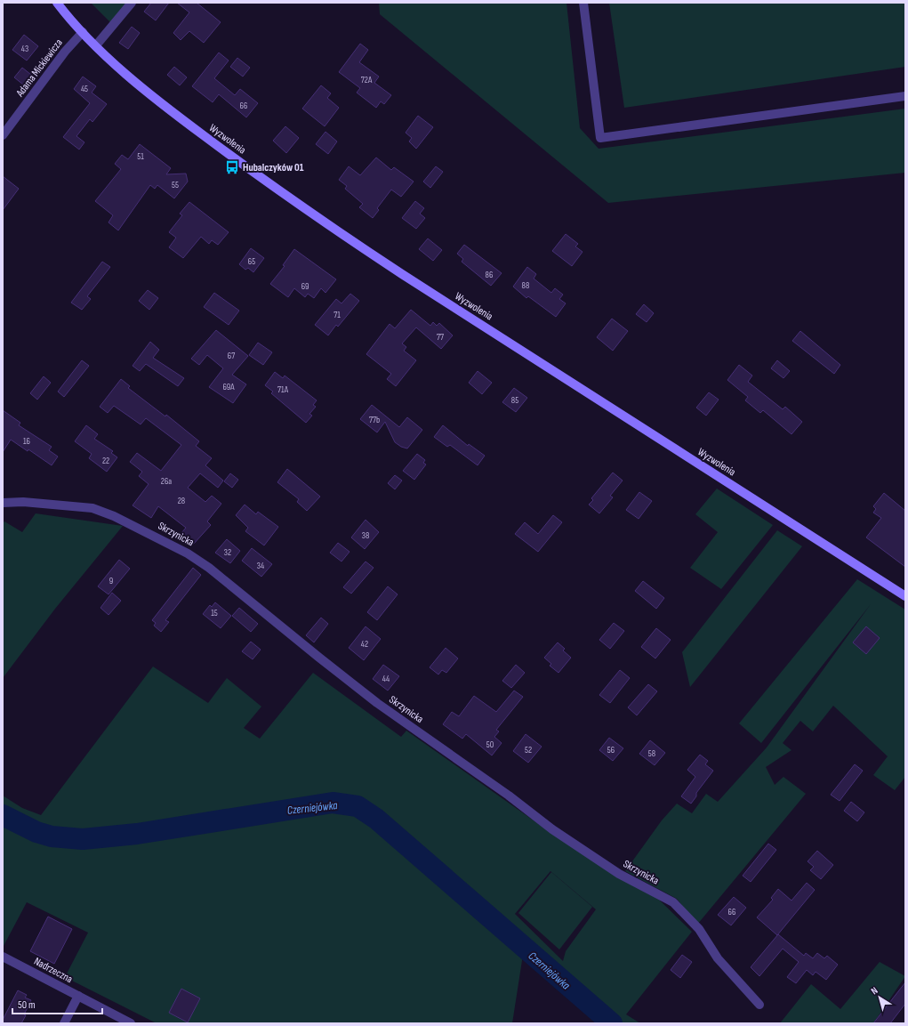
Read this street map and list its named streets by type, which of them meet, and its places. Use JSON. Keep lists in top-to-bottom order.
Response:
{
  "streets": {
    "street": [
      "Adama Mickiewicza",
      "Wyzwolenia",
      "Skrzynicka",
      "Nadrzeczna"
    ]
  },
  "crossings": [
    ["Adama Mickiewicza", "Wyzwolenia"]
  ],
  "water": ["Czerniejówka"],
  "places": {
    "bus stop": ["Hubalczyków 01"]
  },
  "house_numbers": [
    "43",
    "72A",
    "45",
    "66",
    "51",
    "55",
    "65",
    "86",
    "88",
    "69",
    "71",
    "77",
    "67",
    "69A",
    "71A",
    "85",
    "77b",
    "16",
    "22",
    "26a",
    "28",
    "38",
    "32",
    "34",
    "9",
    "15",
    "42",
    "44",
    "50",
    "52",
    "56",
    "58",
    "66"
  ],
  "scale_bar": "50 m",
  "north": "top left"
}
